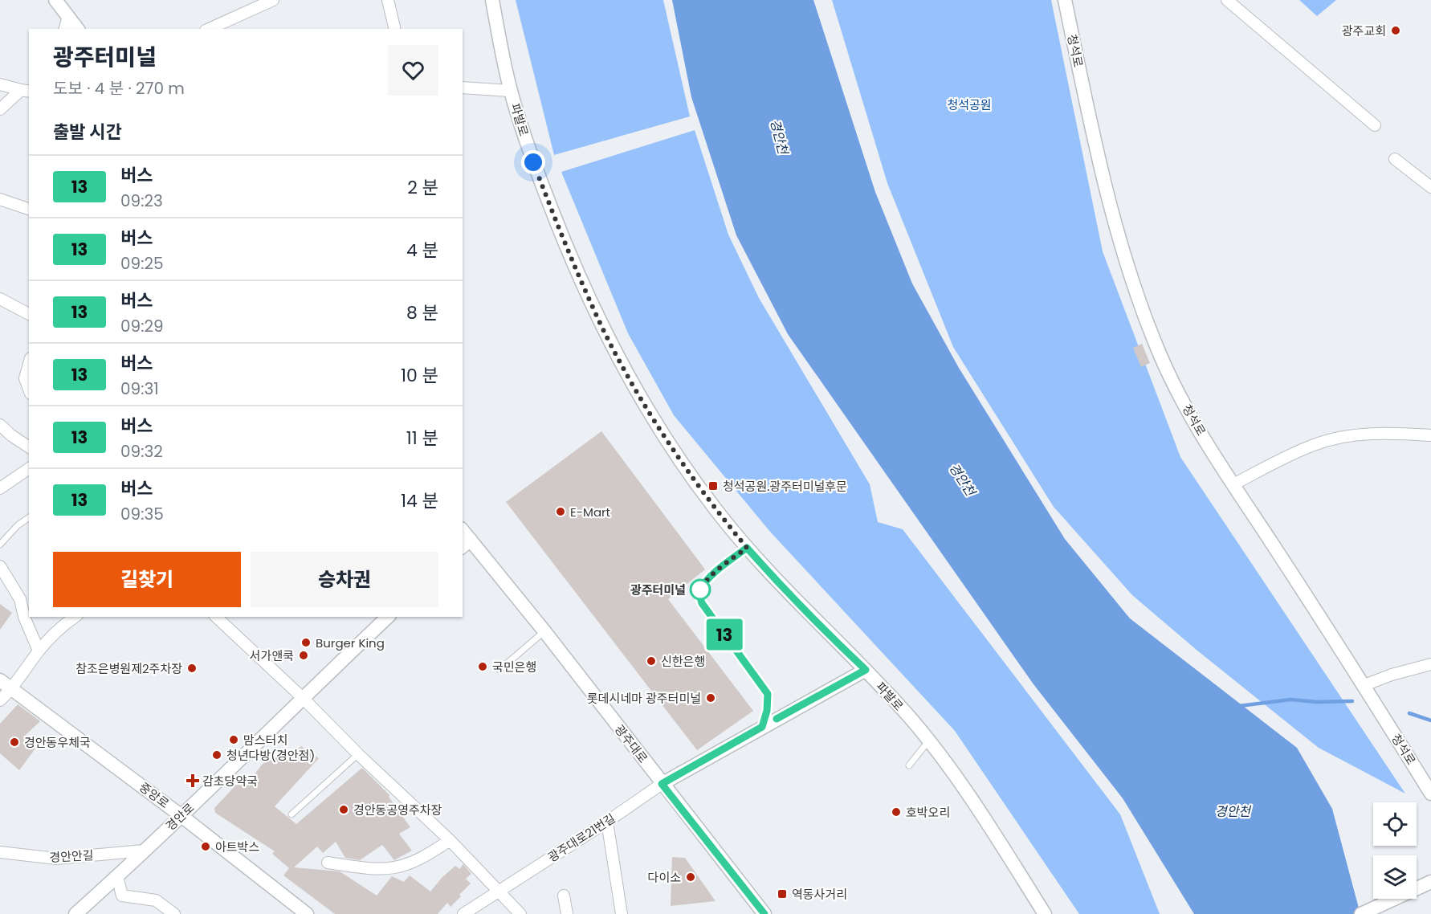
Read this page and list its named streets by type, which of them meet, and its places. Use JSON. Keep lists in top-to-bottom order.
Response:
{
  "streets": {
    "street": [
      "청석로",
      "파발로",
      "광주대로",
      "중앙로",
      "경안로",
      "광주대로21번길",
      "경안안길"
    ]
  },
  "crossings": [
    ["광주대로", "광주대로21번길"],
    ["중앙로", "경안로"],
    ["경안로", "경안안길"]
  ],
  "water": ["경안천"],
  "parks": ["청석공원"],
  "places": {
    "other": [
      "광주교회",
      "E-Mart",
      "광주터미널",
      "Burger King",
      "서가앤쿡",
      "신한은행",
      "국민은행",
      "참조은병원제2주차장",
      "롯데시네마 광주터미널",
      "맘스터치",
      "경안동우체국",
      "청년다방(경안점)",
      "경안동공영주차장",
      "호박오리",
      "아트박스",
      "다이소"
    ],
    "transit": ["청석공원.광주터미널후문", "역동사거리"],
    "health": ["감초당약국"]
  },
  "lines": ["bus line 13"],
  "page": {
    "on_map": "13",
    "heading": [
      ["광주터미널", "도보 · 4 분 · 270 m"],
      "출발 시간"
    ],
    "list": [
      {
        "mark": "13",
        "name": "버스",
        "note": "09:23",
        "value": "2 분"
      },
      {
        "mark": "13",
        "name": "버스",
        "note": "09:25",
        "value": "4 분"
      },
      {
        "mark": "13",
        "name": "버스",
        "note": "09:29",
        "value": "8 분"
      },
      {
        "mark": "13",
        "name": "버스",
        "note": "09:31",
        "value": "10 분"
      },
      {
        "mark": "13",
        "name": "버스",
        "note": "09:32",
        "value": "11 분"
      },
      {
        "mark": "13",
        "name": "버스",
        "note": "09:35",
        "value": "14 분"
      }
    ],
    "buttons": ["길찾기", "승차권"]
  }
}
